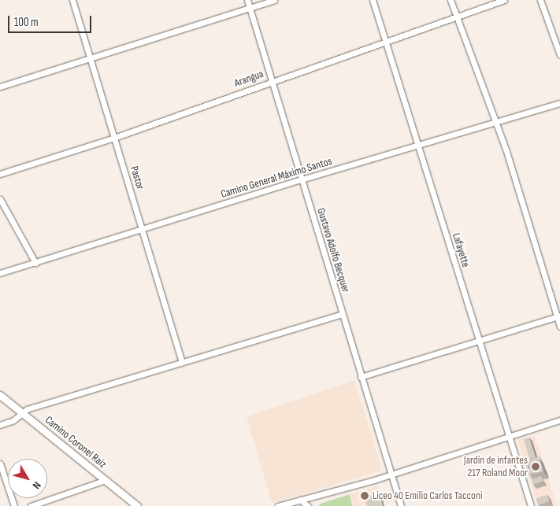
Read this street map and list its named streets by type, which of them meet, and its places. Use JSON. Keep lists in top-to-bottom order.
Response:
{
  "streets": {
    "street": [
      "Arangua",
      "Pastor",
      "Camino General Máximo Santos",
      "Gustavo Adolfo Becquer",
      "Lafayette",
      "Camino Coronel Raíz"
    ]
  },
  "crossings": [
    ["Arangua", "Pastor"],
    ["Arangua", "Gustavo Adolfo Becquer"],
    ["Arangua", "Lafayette"],
    ["Pastor", "Camino General Máximo Santos"],
    ["Camino General Máximo Santos", "Gustavo Adolfo Becquer"],
    ["Camino General Máximo Santos", "Lafayette"]
  ],
  "places": ["Jardín de infantes 217 Roland Moor", "Liceo 40 Emilio Carlos Tacconi"],
  "scale_bar": "100 m",
  "north": "bottom right"
}
